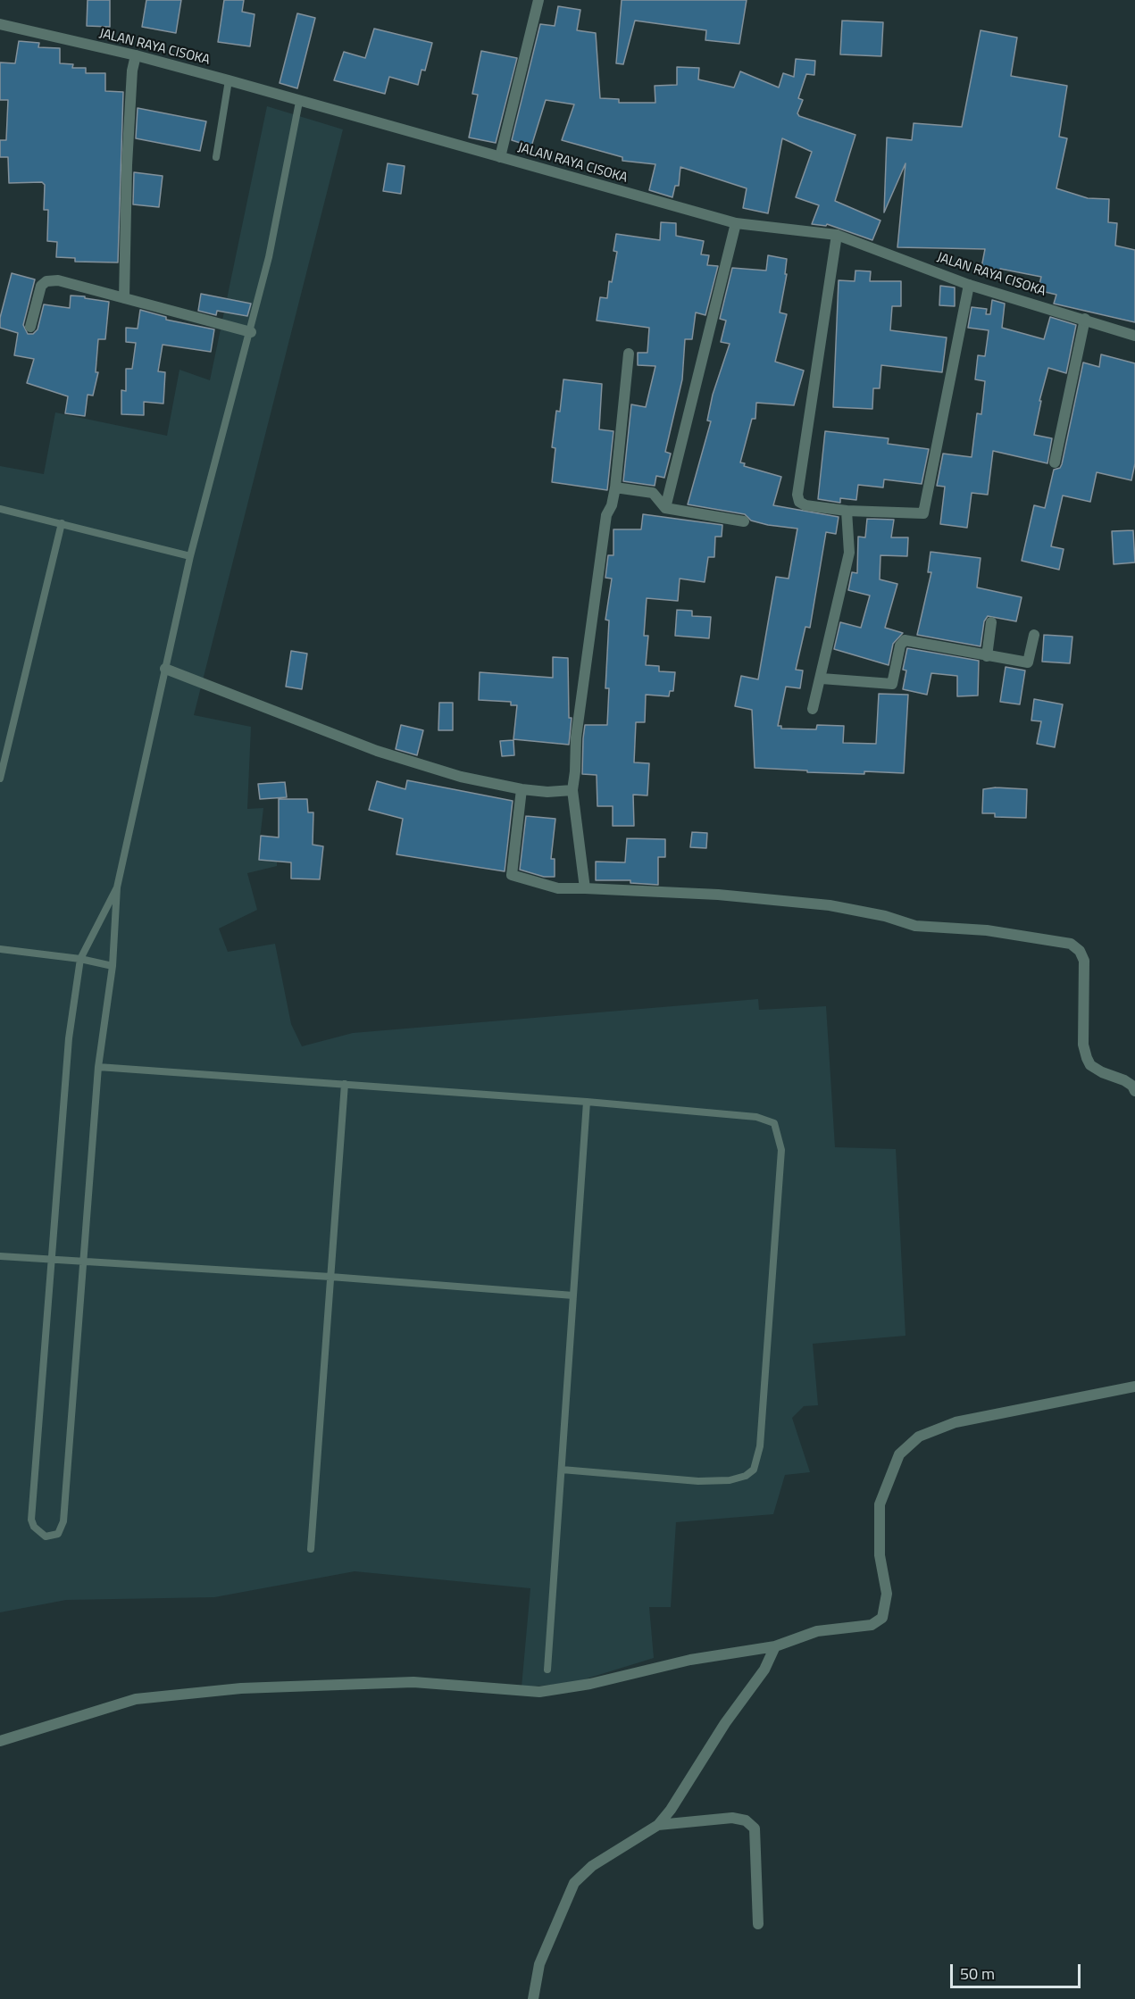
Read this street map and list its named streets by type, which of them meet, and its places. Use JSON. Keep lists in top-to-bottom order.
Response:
{
  "streets": {
    "street": ["JALAN RAYA CISOKA"]
  },
  "scale_bar": "50 m"
}
